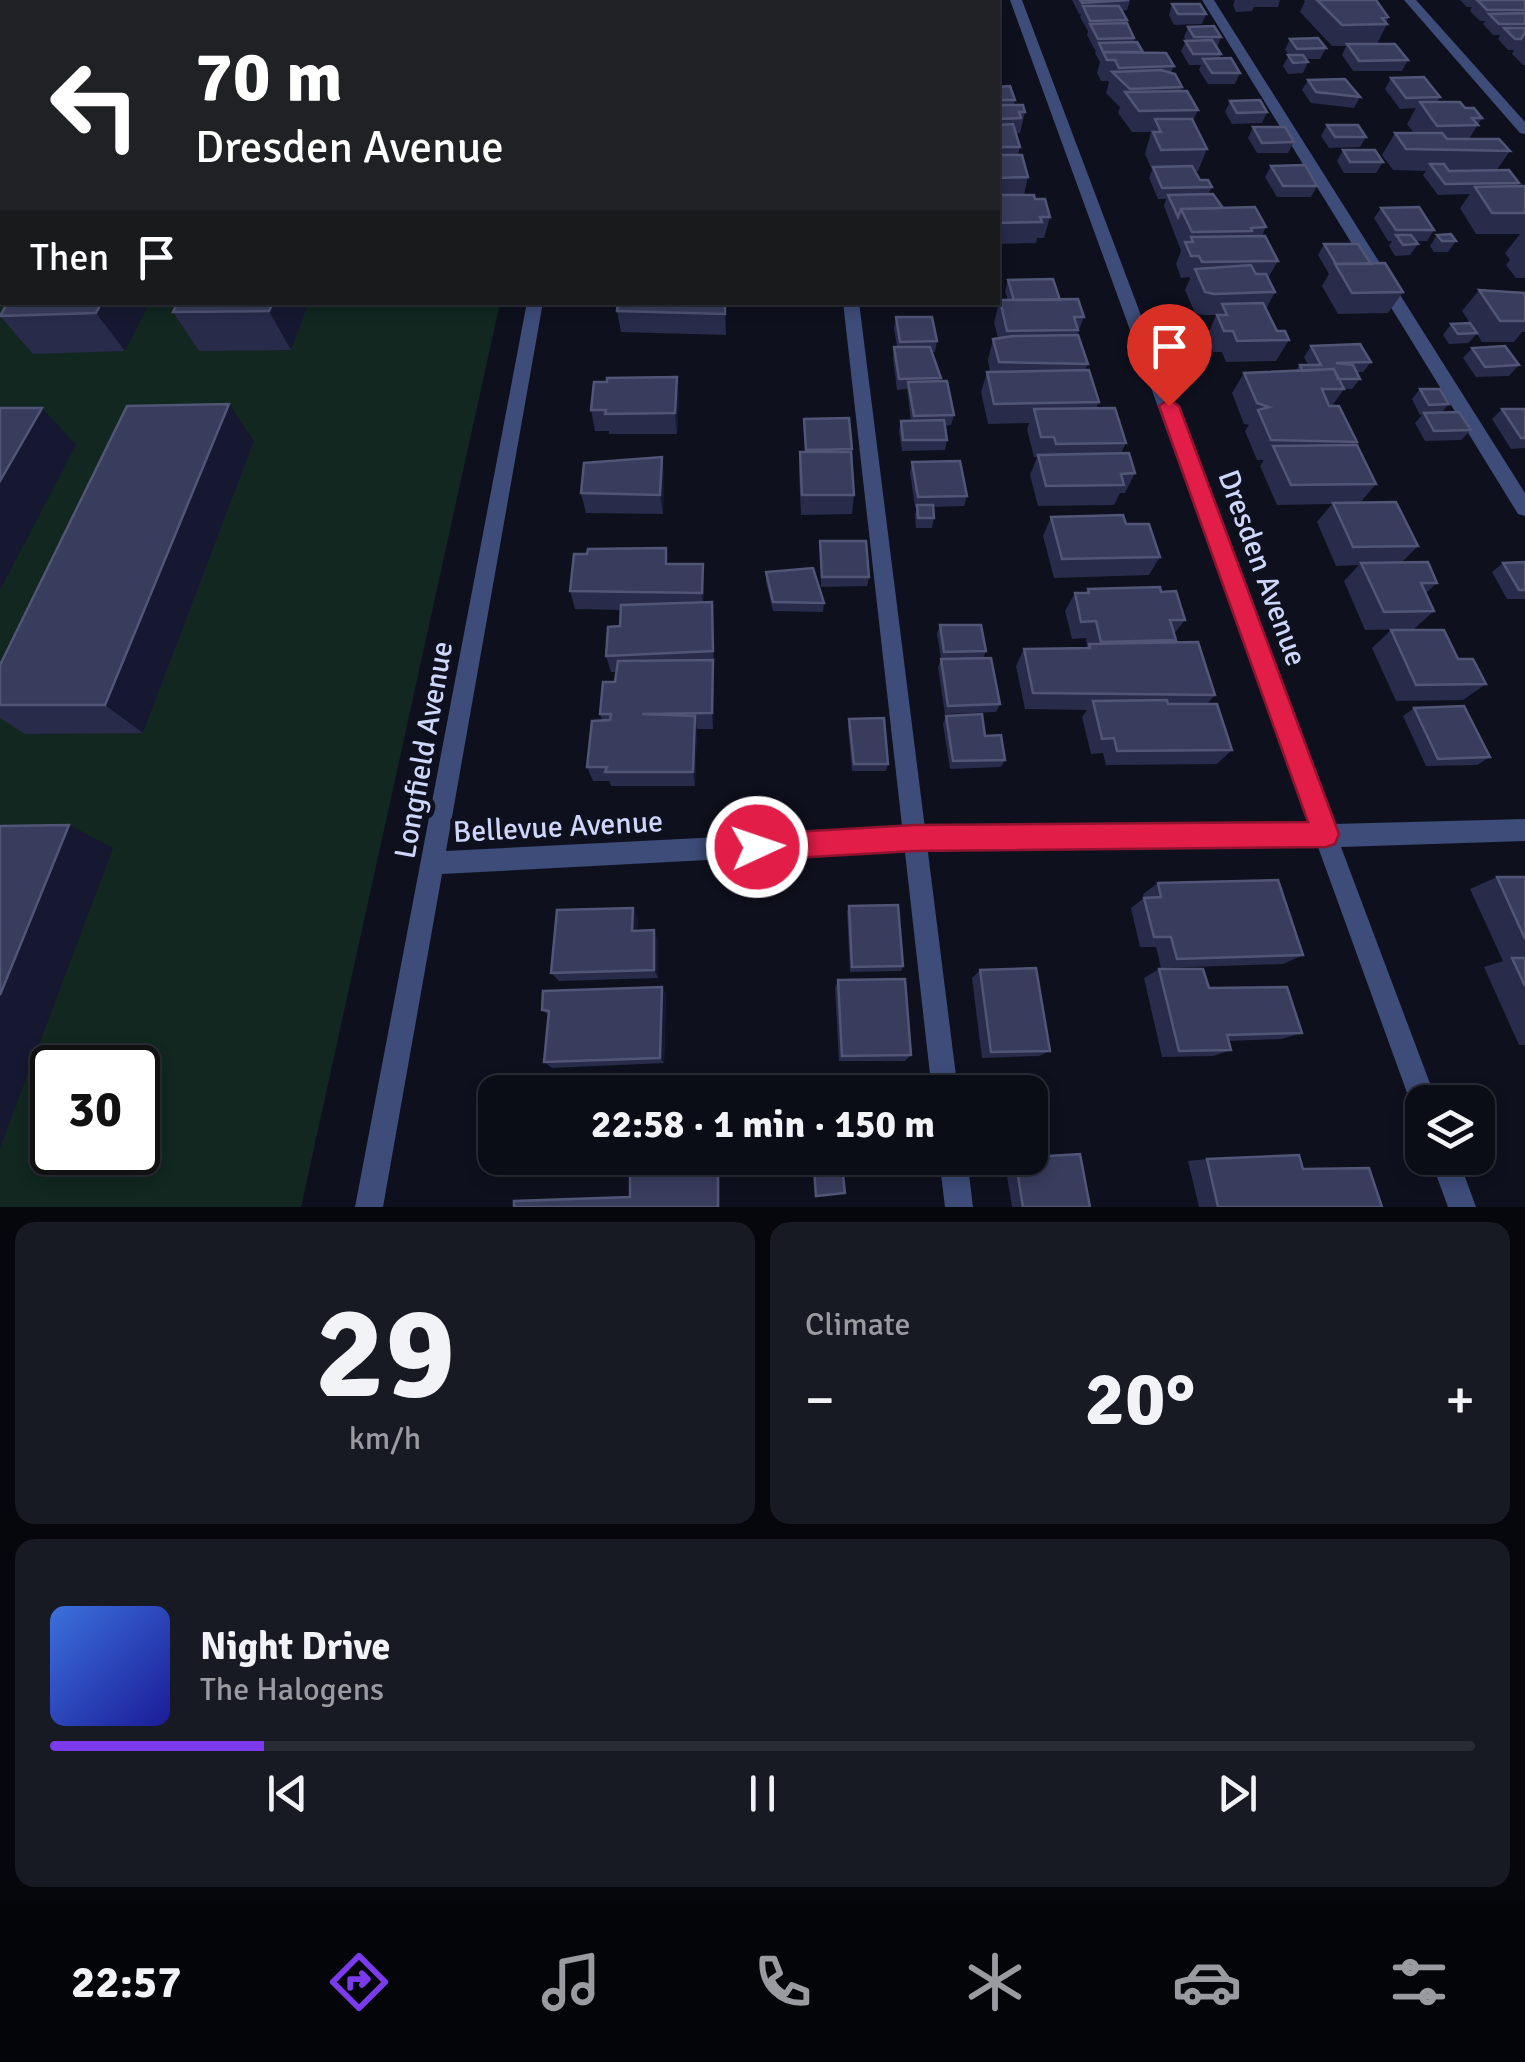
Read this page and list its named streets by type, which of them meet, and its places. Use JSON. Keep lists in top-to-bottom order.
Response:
{
  "streets": {
    "street": ["Dresden Avenue", "Longfield Avenue", "Bellevue Avenue"]
  },
  "crossings": [
    ["Dresden Avenue", "Bellevue Avenue"],
    ["Longfield Avenue", "Bellevue Avenue"]
  ],
  "page": {
    "turn": ["70 m", "Dresden Avenue"],
    "then": "Then",
    "limit": "30",
    "trip": "22:58 · 1 min · 150 m",
    "tile": [
      ["29", "km/h"],
      "Climate"
    ],
    "heat": ["−", "20°", "+"],
    "song": ["Night Drive", "The Halogens"],
    "tabs": "22:57"
  }
}
